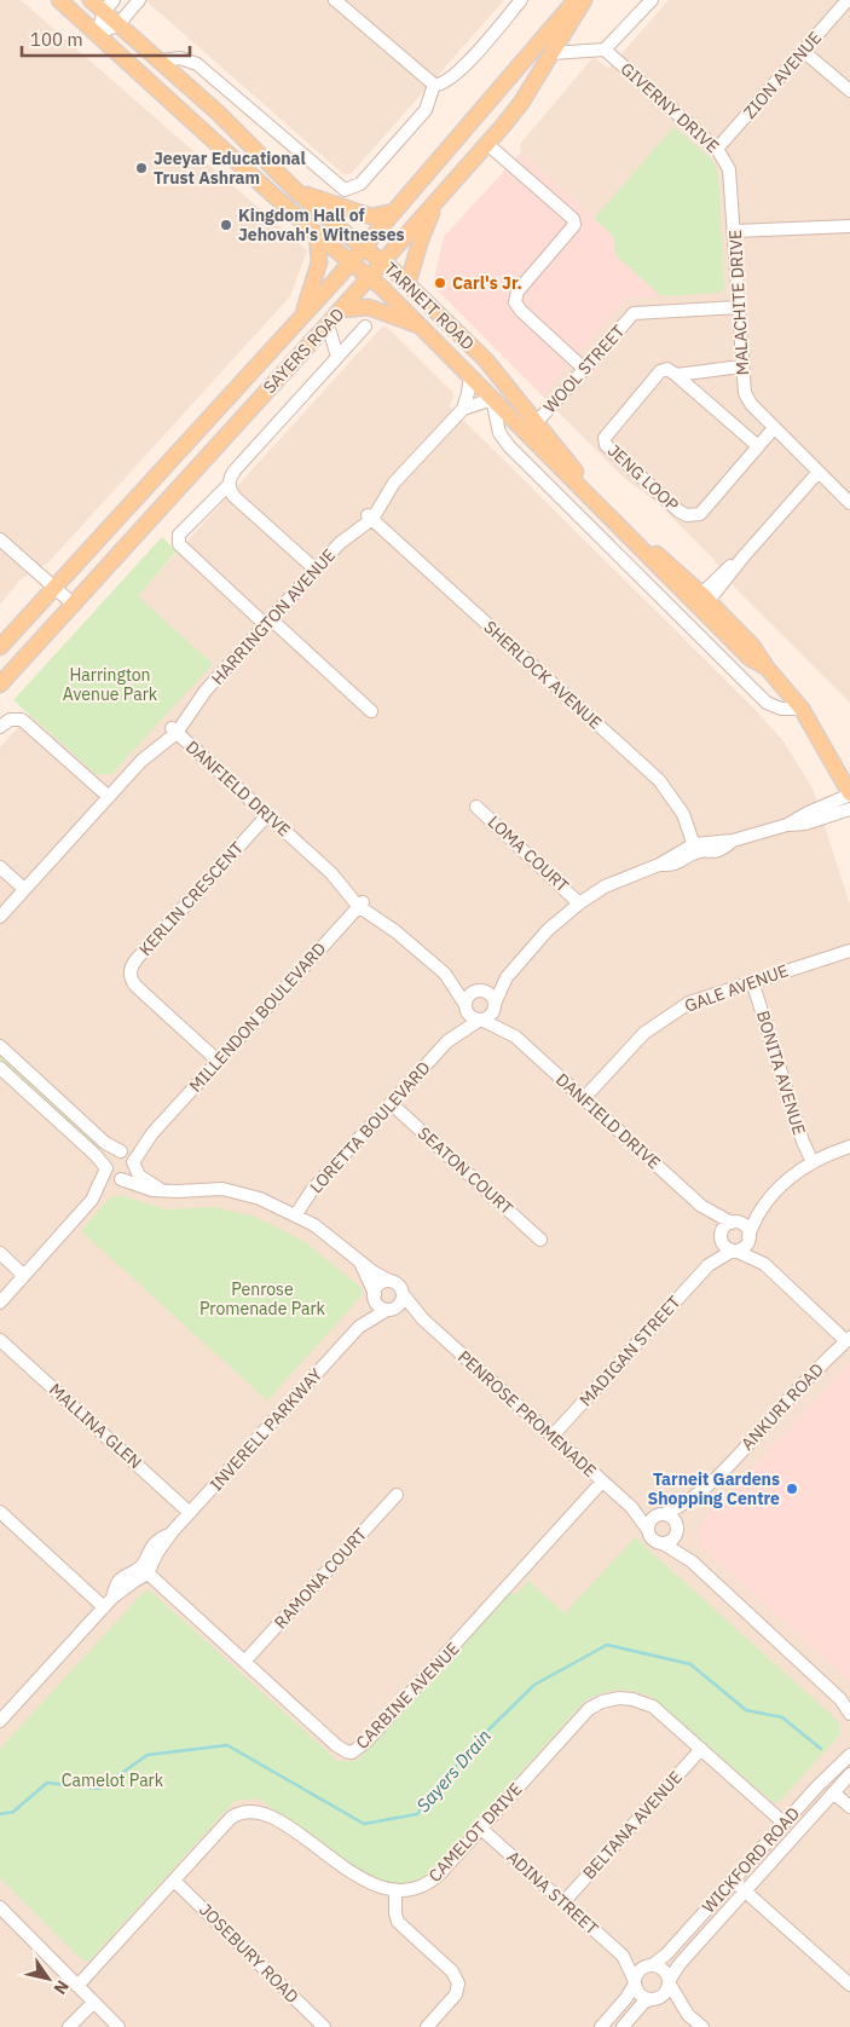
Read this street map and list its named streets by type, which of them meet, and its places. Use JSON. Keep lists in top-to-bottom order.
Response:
{
  "streets": {
    "main road": ["TARNEIT ROAD", "SAYERS ROAD"],
    "street": [
      "ZION AVENUE",
      "GIVERNY DRIVE",
      "MALACHITE DRIVE",
      "WOOL STREET",
      "JENG LOOP",
      "HARRINGTON AVENUE",
      "SHERLOCK AVENUE",
      "DANFIELD DRIVE",
      "LOMA COURT",
      "KERLIN CRESCENT",
      "GALE AVENUE",
      "MILLENDON BOULEVARD",
      "BONITA AVENUE",
      "LORETTA BOULEVARD",
      "SEATON COURT",
      "MADIGAN STREET",
      "ANKURI ROAD",
      "PENROSE PROMENADE",
      "MALLINA GLEN",
      "INVERELL PARKWAY",
      "RAMONA COURT",
      "CARBINE AVENUE",
      "BELTANA AVENUE",
      "CAMELOT DRIVE",
      "WICKFORD ROAD",
      "ADINA STREET",
      "JOSEBURY ROAD"
    ]
  },
  "crossings": [
    ["ZION AVENUE", "GIVERNY DRIVE"],
    ["GIVERNY DRIVE", "MALACHITE DRIVE"],
    ["MALACHITE DRIVE", "WOOL STREET"],
    ["MALACHITE DRIVE", "JENG LOOP"],
    ["TARNEIT ROAD", "SAYERS ROAD"],
    ["TARNEIT ROAD", "WOOL STREET"],
    ["TARNEIT ROAD", "HARRINGTON AVENUE"],
    ["HARRINGTON AVENUE", "SHERLOCK AVENUE"],
    ["HARRINGTON AVENUE", "DANFIELD DRIVE"],
    ["DANFIELD DRIVE", "KERLIN CRESCENT"],
    ["DANFIELD DRIVE", "GALE AVENUE"],
    ["DANFIELD DRIVE", "MILLENDON BOULEVARD"],
    ["DANFIELD DRIVE", "LORETTA BOULEVARD"],
    ["DANFIELD DRIVE", "MADIGAN STREET"],
    ["KERLIN CRESCENT", "MILLENDON BOULEVARD"],
    ["GALE AVENUE", "BONITA AVENUE"],
    ["LORETTA BOULEVARD", "SEATON COURT"],
    ["MADIGAN STREET", "PENROSE PROMENADE"],
    ["ANKURI ROAD", "PENROSE PROMENADE"],
    ["PENROSE PROMENADE", "INVERELL PARKWAY"],
    ["PENROSE PROMENADE", "CARBINE AVENUE"],
    ["MALLINA GLEN", "INVERELL PARKWAY"],
    ["INVERELL PARKWAY", "CARBINE AVENUE"],
    ["RAMONA COURT", "CARBINE AVENUE"],
    ["BELTANA AVENUE", "CAMELOT DRIVE"],
    ["BELTANA AVENUE", "ADINA STREET"],
    ["CAMELOT DRIVE", "WICKFORD ROAD"],
    ["CAMELOT DRIVE", "ADINA STREET"],
    ["WICKFORD ROAD", "ADINA STREET"]
  ],
  "water": ["Sayers Drain"],
  "parks": ["Harrington Avenue Park", "Penrose Promenade Park", "Camelot Park"],
  "places": [
    "Jeeyar Educational Trust Ashram",
    "Kingdom Hall of Jehovah's Witnesses",
    "Carl's Jr.",
    "Tarneit Gardens Shopping Centre"
  ],
  "scale_bar": "100 m",
  "north": "bottom right"
}
